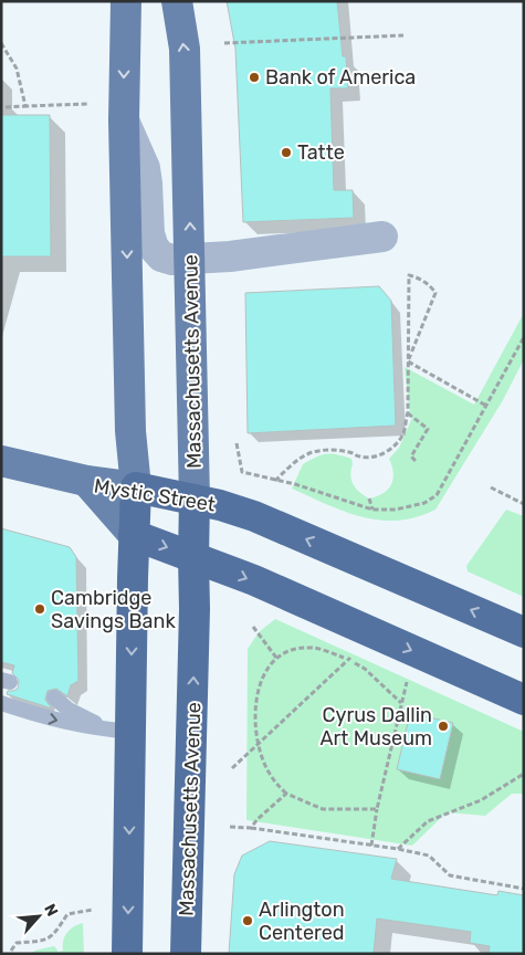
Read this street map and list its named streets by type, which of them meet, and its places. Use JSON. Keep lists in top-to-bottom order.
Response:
{
  "streets": {
    "highway": ["Massachusetts Avenue", "Mystic Street"]
  },
  "crossings": [
    ["Massachusetts Avenue", "Mystic Street"]
  ],
  "places": [
    "Bank of America",
    "Tatte",
    "Cambridge Savings Bank",
    "Cyrus Dallin Art Museum",
    "Arlington Centered"
  ],
  "north": "top right"
}
